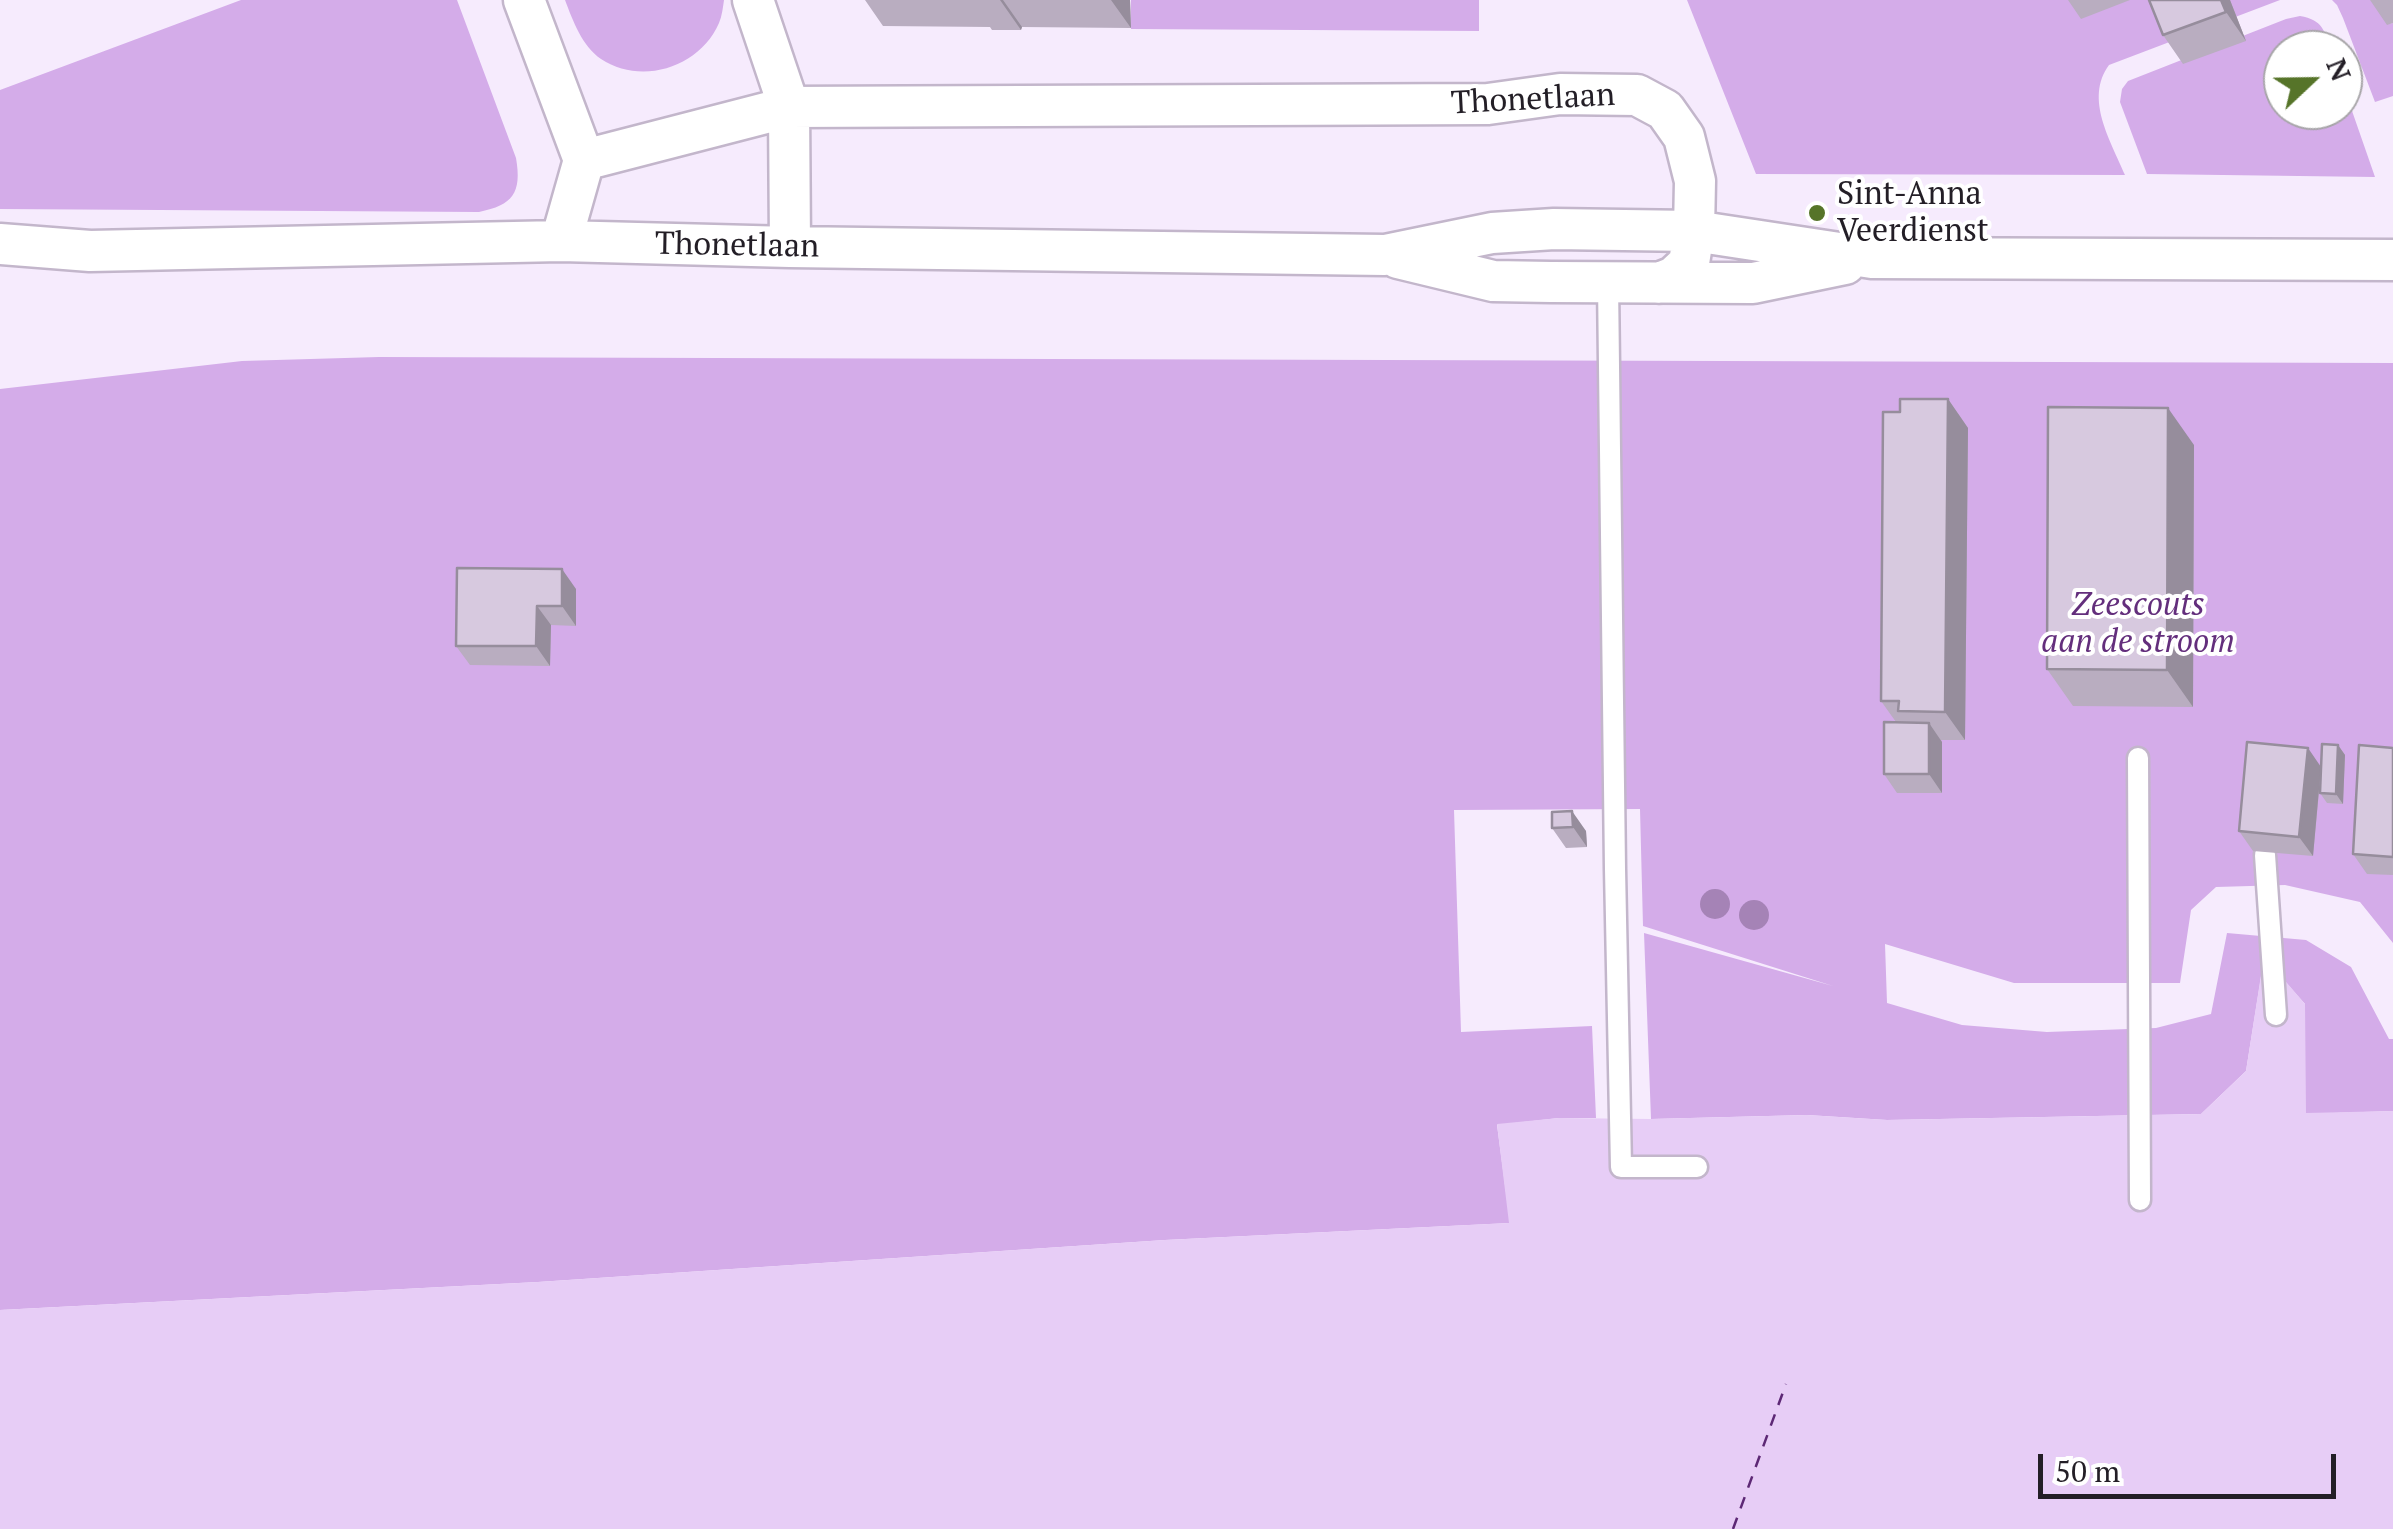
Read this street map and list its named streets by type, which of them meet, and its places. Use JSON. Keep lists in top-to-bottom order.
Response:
{
  "streets": {
    "street": ["Thonetlaan"]
  },
  "parks": ["Zeescouts aan de stroom"],
  "places": ["Sint-Anna Veerdienst"],
  "scale_bar": "50 m",
  "north": "right"
}
